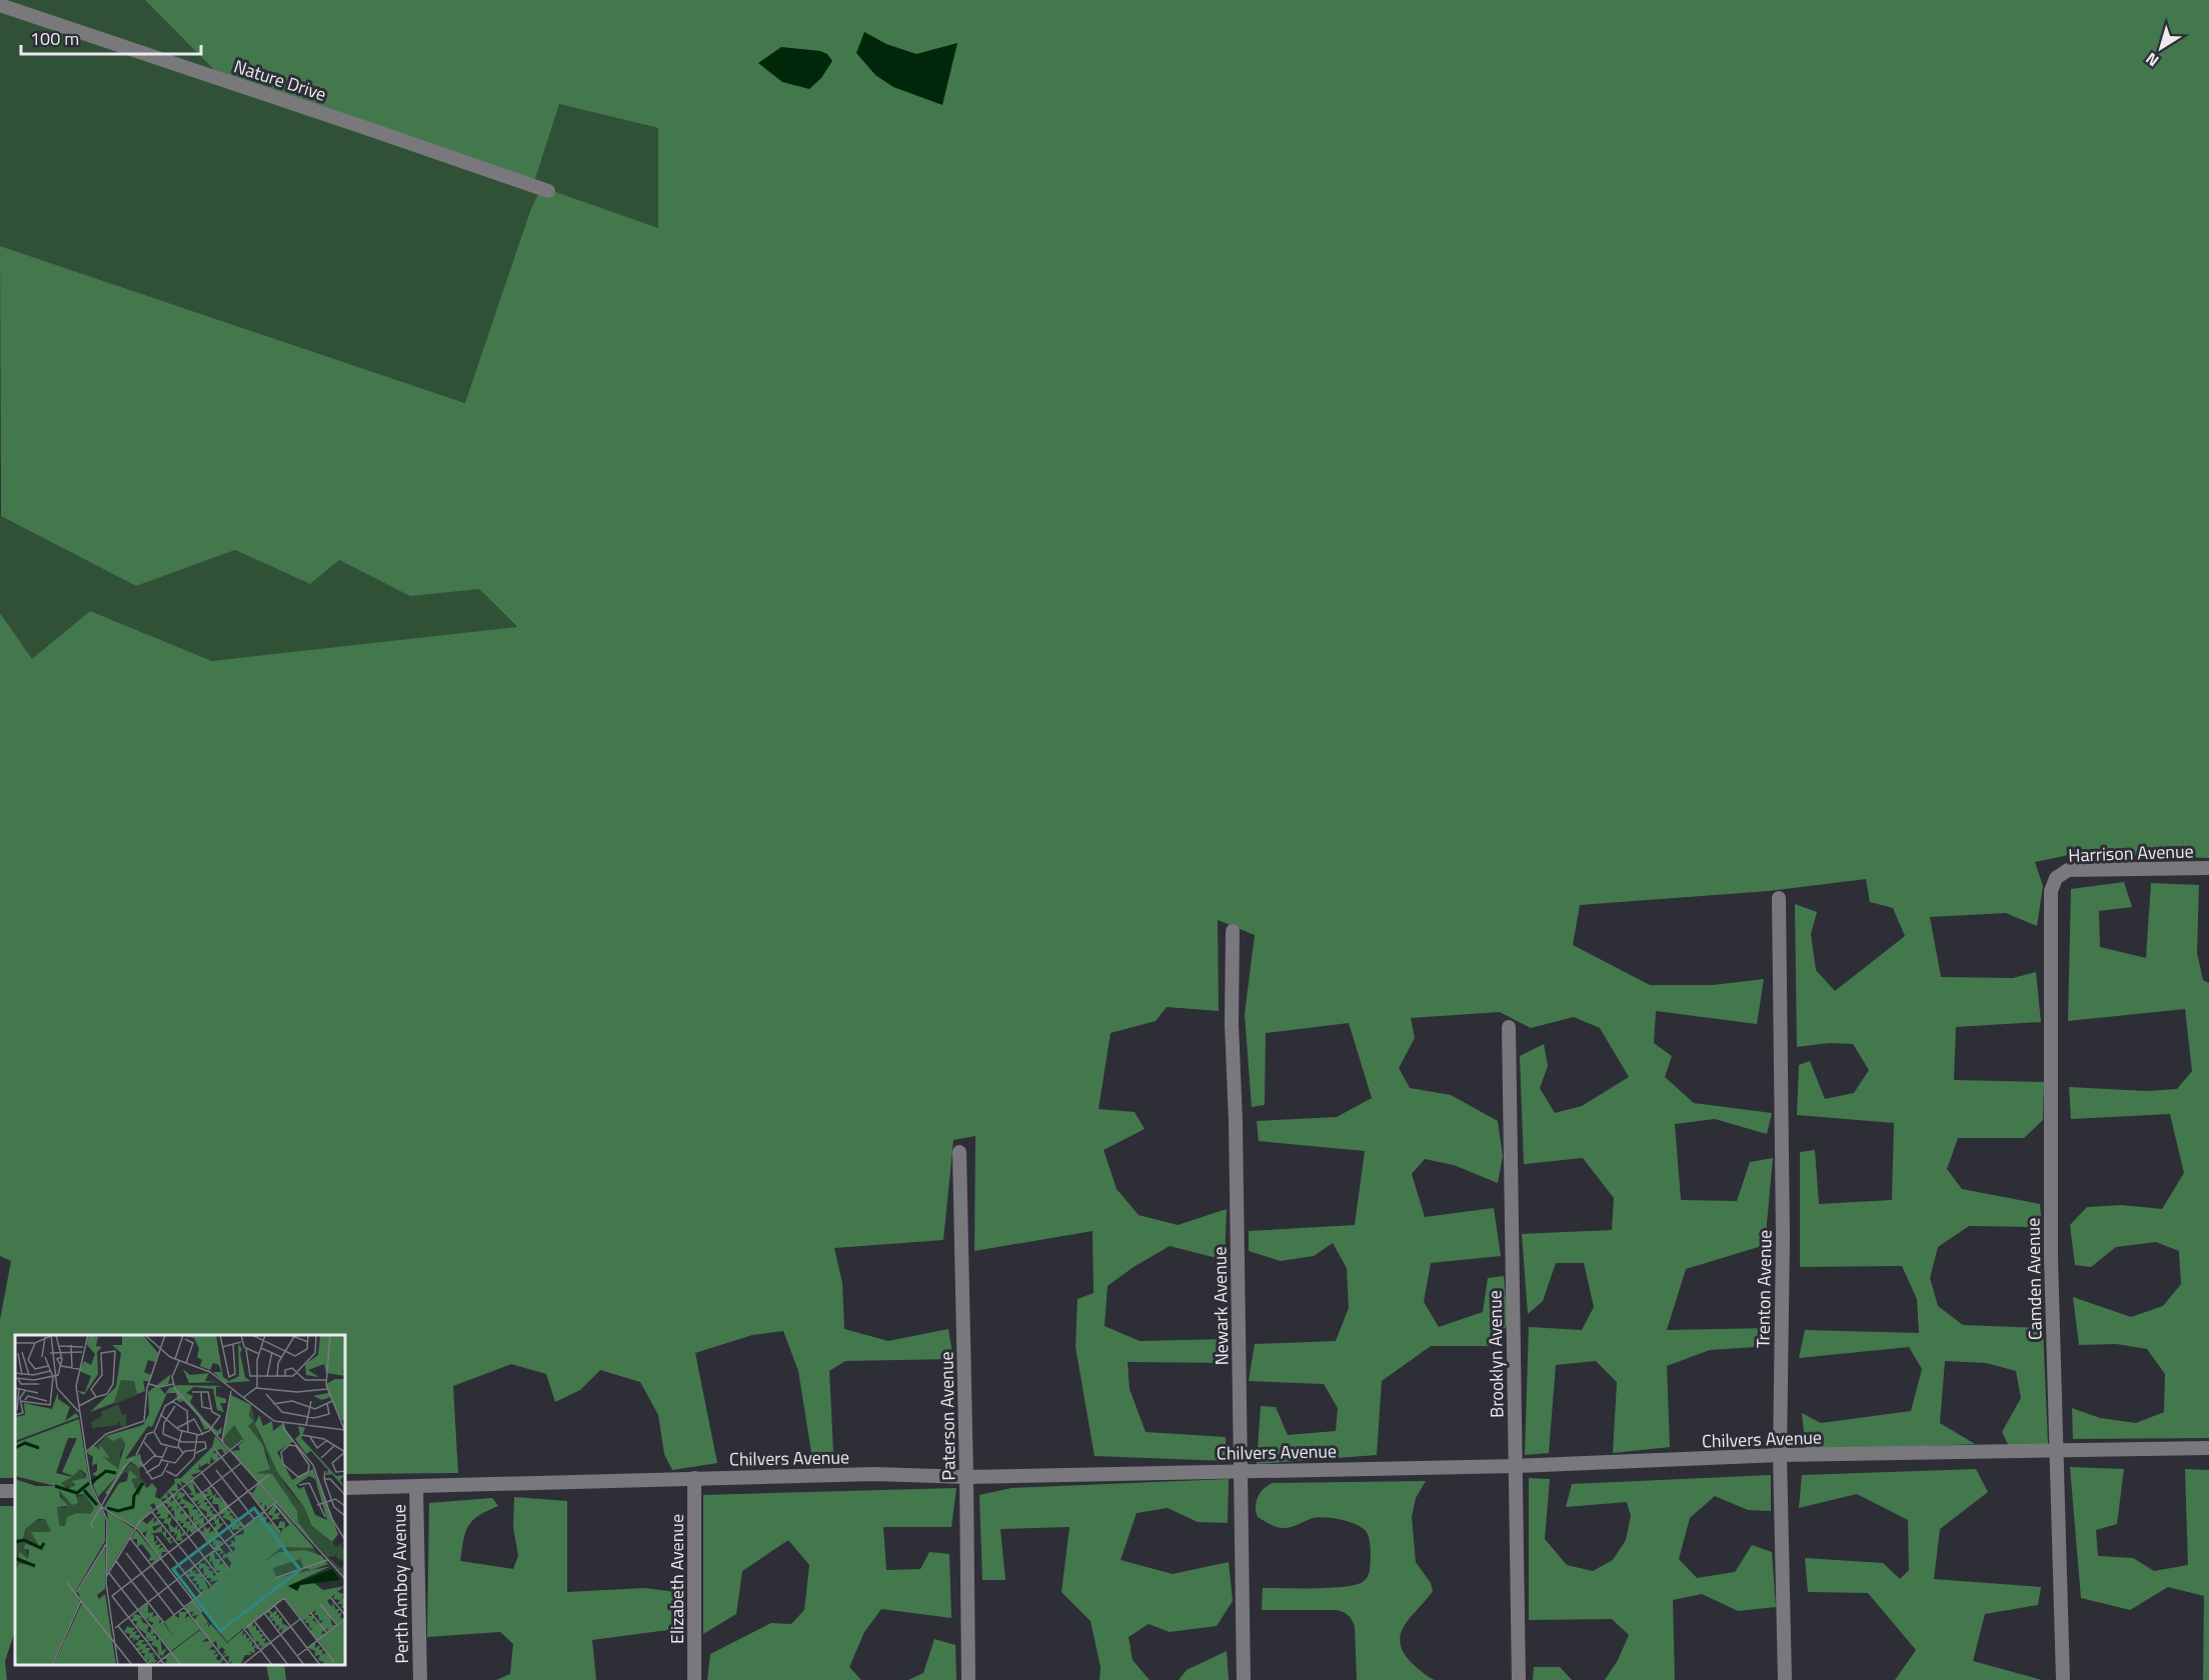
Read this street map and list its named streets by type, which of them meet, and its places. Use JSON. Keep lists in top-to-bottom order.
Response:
{
  "streets": {
    "street": [
      "Nature Drive",
      "Harrison Avenue",
      "Camden Avenue",
      "Trenton Avenue",
      "Newark Avenue",
      "Brooklyn Avenue",
      "Paterson Avenue",
      "Chilvers Avenue",
      "Elizabeth Avenue",
      "Perth Amboy Avenue"
    ]
  },
  "crossings": [
    ["Harrison Avenue", "Camden Avenue"],
    ["Camden Avenue", "Chilvers Avenue"],
    ["Trenton Avenue", "Chilvers Avenue"],
    ["Newark Avenue", "Chilvers Avenue"],
    ["Brooklyn Avenue", "Chilvers Avenue"],
    ["Paterson Avenue", "Chilvers Avenue"],
    ["Chilvers Avenue", "Elizabeth Avenue"],
    ["Chilvers Avenue", "Perth Amboy Avenue"]
  ],
  "scale_bar": "100 m",
  "north": "bottom left"
}
